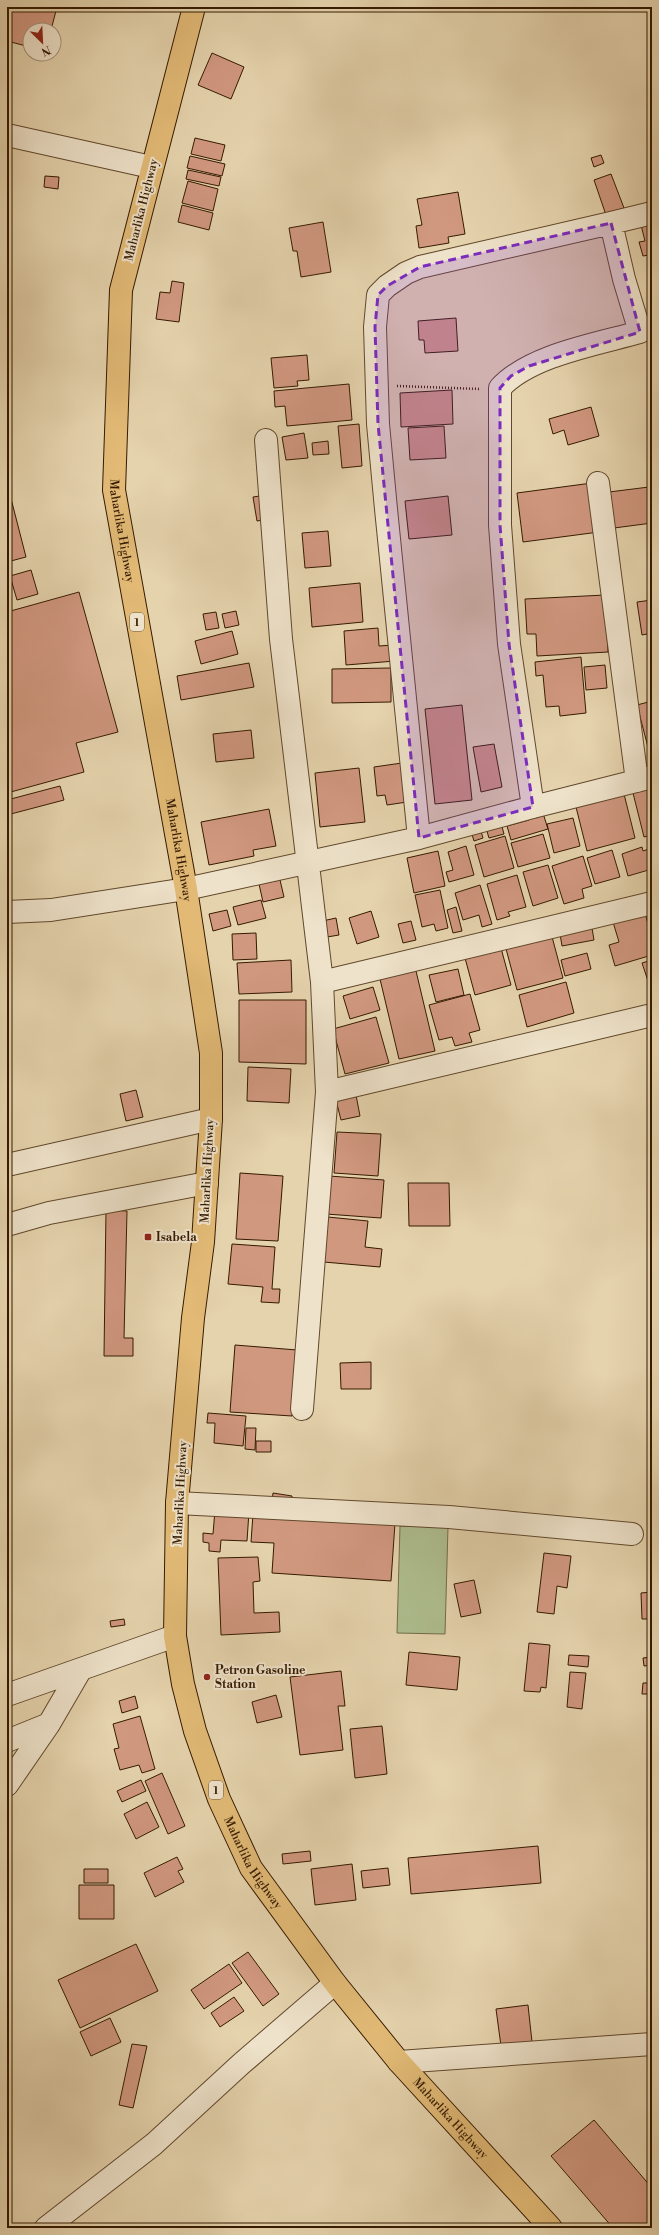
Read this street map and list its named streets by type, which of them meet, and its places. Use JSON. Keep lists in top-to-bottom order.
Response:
{
  "streets": {
    "highway": ["Maharlika Highway", "1"]
  },
  "places": {
    "transit": ["Isabela"],
    "other": ["Petron Gasoline Station"]
  },
  "north": "bottom right"
}
